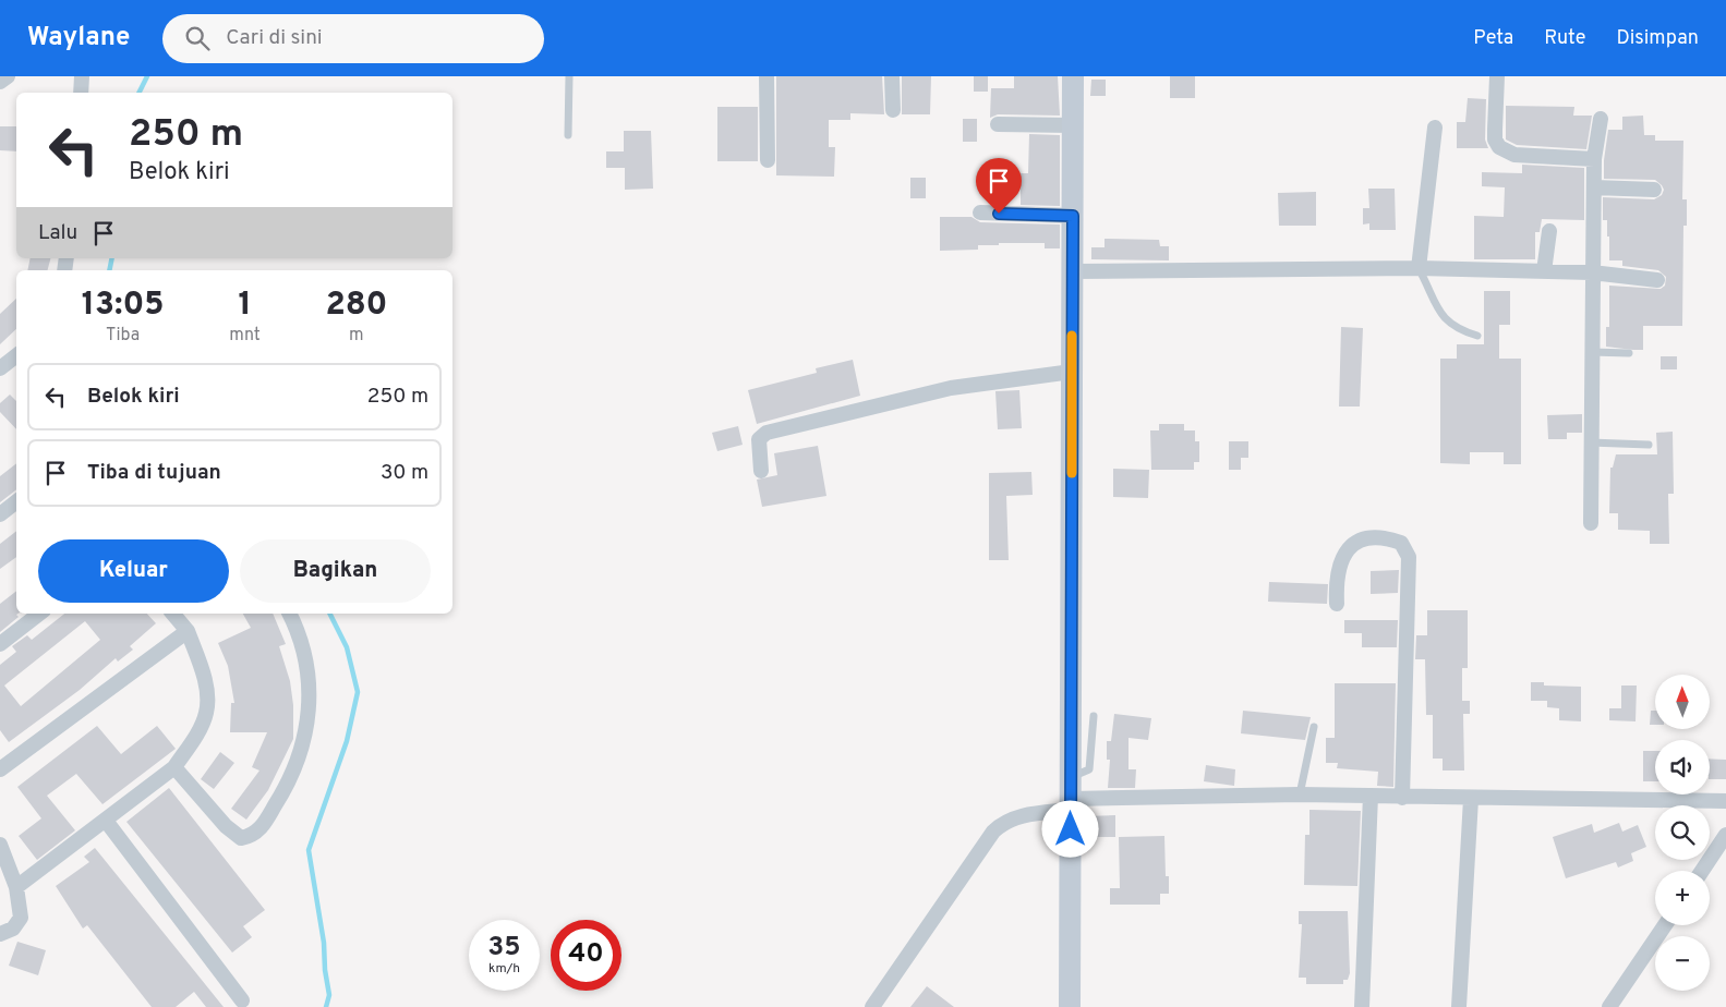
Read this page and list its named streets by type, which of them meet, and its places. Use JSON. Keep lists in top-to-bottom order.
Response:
{
  "north": "top",
  "page": {
    "header": "Waylane",
    "search": "Cari di sini",
    "nav": ["Peta", "Rute", "Disimpan"],
    "turn": ["250 m", "Belok kiri"],
    "then": "Lalu",
    "eta": [
      "13:05",
      "Tiba",
      "1",
      "mnt",
      "280",
      "m"
    ],
    "list": [
      {
        "name": "Belok kiri",
        "value": "250 m"
      },
      {
        "name": "Tiba di tujuan",
        "value": "30 m"
      }
    ],
    "buttons": ["Keluar", "Bagikan"],
    "map_buttons": ["+", "−"],
    "speed": "35 km/h",
    "limit": "40"
  }
}
